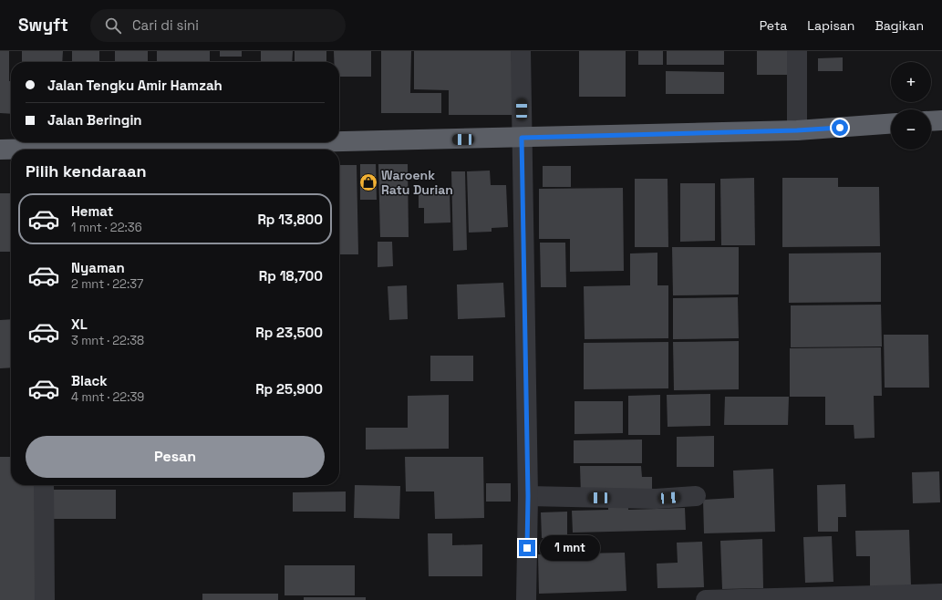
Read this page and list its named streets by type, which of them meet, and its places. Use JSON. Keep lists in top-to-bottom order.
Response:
{
  "places": {
    "shop": ["Waroenk Ratu Durian"]
  },
  "page": {
    "header": "Swyft",
    "search": "Cari di sini",
    "nav": ["Peta", "Lapisan", "Bagikan"],
    "map_buttons": ["+", "−"],
    "banner": ["Jalan Tengku Amir Hamzah", "Jalan Beringin"],
    "heading": "Pilih kendaraan",
    "list": [
      {
        "name": "Hemat",
        "note": "1 mnt · 22:36",
        "value": "Rp 13,800"
      },
      {
        "name": "Nyaman",
        "note": "2 mnt · 22:37",
        "value": "Rp 18,700"
      },
      {
        "name": "XL",
        "note": "3 mnt · 22:38",
        "value": "Rp 23,500"
      },
      {
        "name": "Black",
        "note": "4 mnt · 22:39",
        "value": "Rp 25,900"
      }
    ],
    "buttons": "Pesan",
    "bubble": "1 mnt"
  }
}
